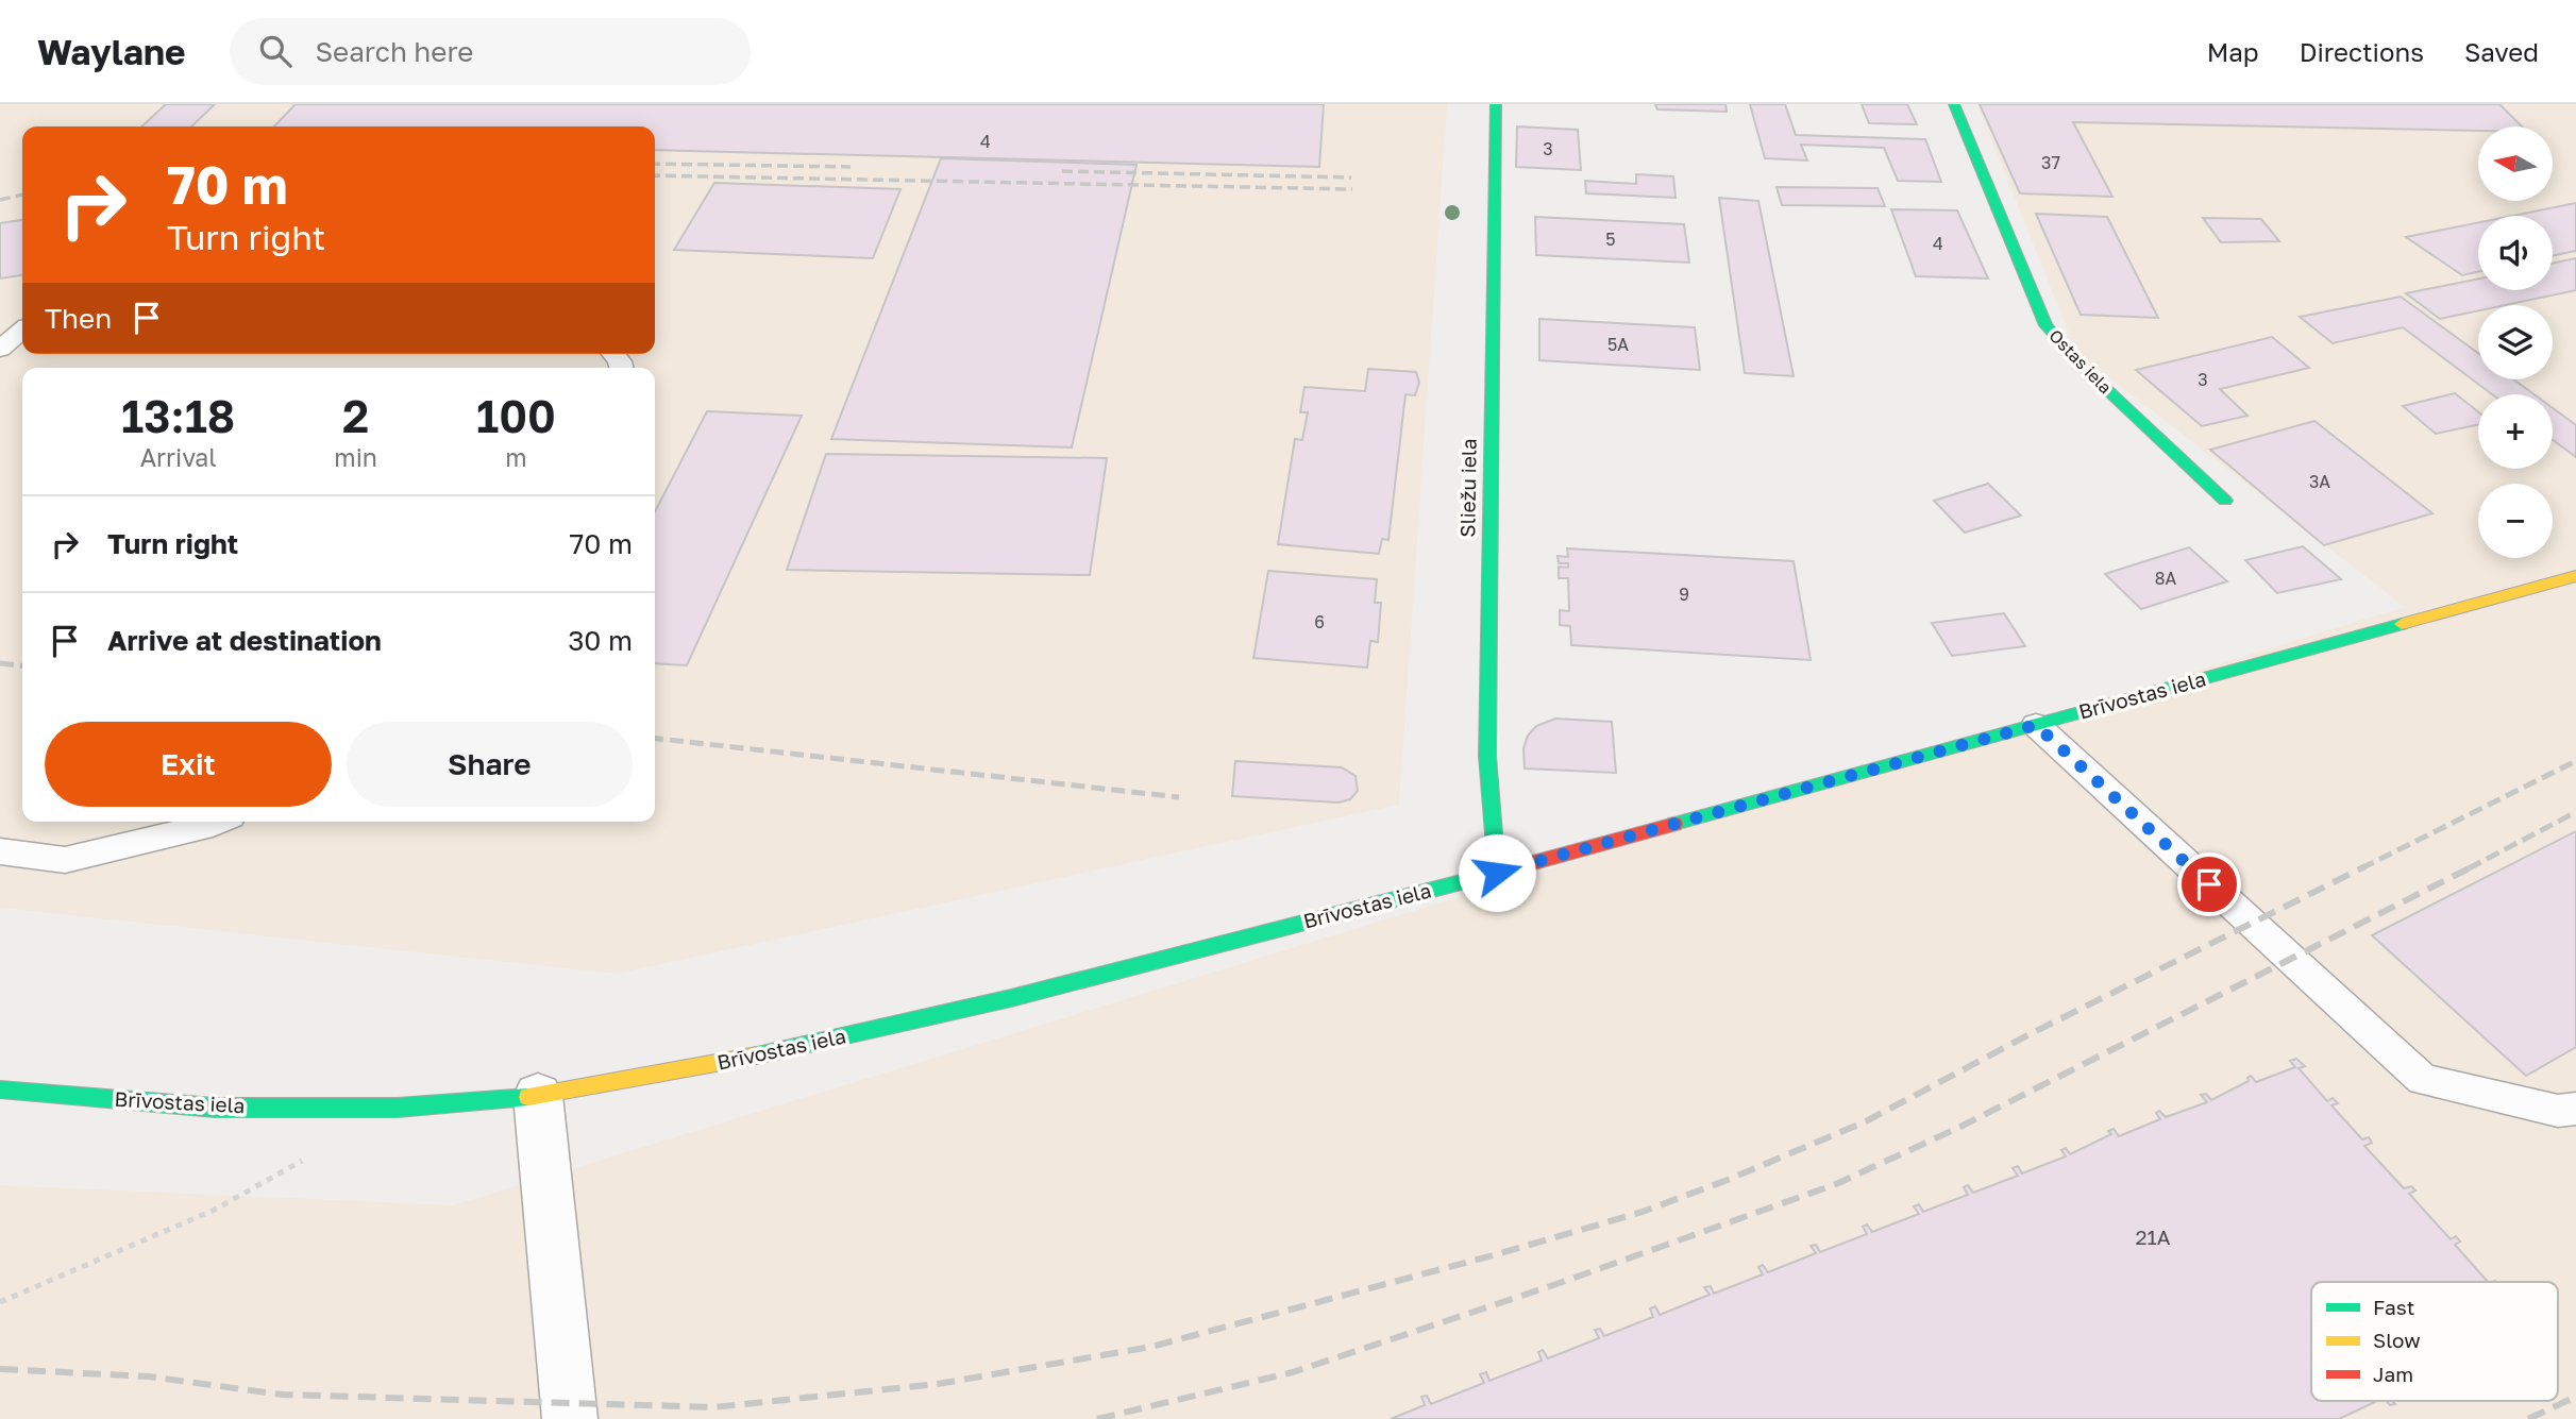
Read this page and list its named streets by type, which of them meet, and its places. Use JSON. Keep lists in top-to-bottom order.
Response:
{
  "streets": {
    "street": ["Ostas iela", "Sliežu iela", "Brīvostas iela"]
  },
  "crossings": [
    ["Sliežu iela", "Brīvostas iela"]
  ],
  "house_numbers": [
    "4",
    "3",
    "37",
    "5",
    "4",
    "5A",
    "3",
    "3A",
    "8A",
    "9",
    "6",
    "21A"
  ],
  "legend": ["Fast", "Slow", "Jam"],
  "north": "left",
  "page": {
    "header": "Waylane",
    "search": "Search here",
    "nav": ["Map", "Directions", "Saved"],
    "map_buttons": ["+", "−"],
    "turn": ["70 m", "Turn right"],
    "then": "Then",
    "eta": [
      "13:18",
      "Arrival",
      "2",
      "min",
      "100",
      "m"
    ],
    "list": [
      {
        "name": "Turn right",
        "value": "70 m"
      },
      {
        "name": "Arrive at destination",
        "value": "30 m"
      }
    ],
    "buttons": ["Exit", "Share"]
  }
}
